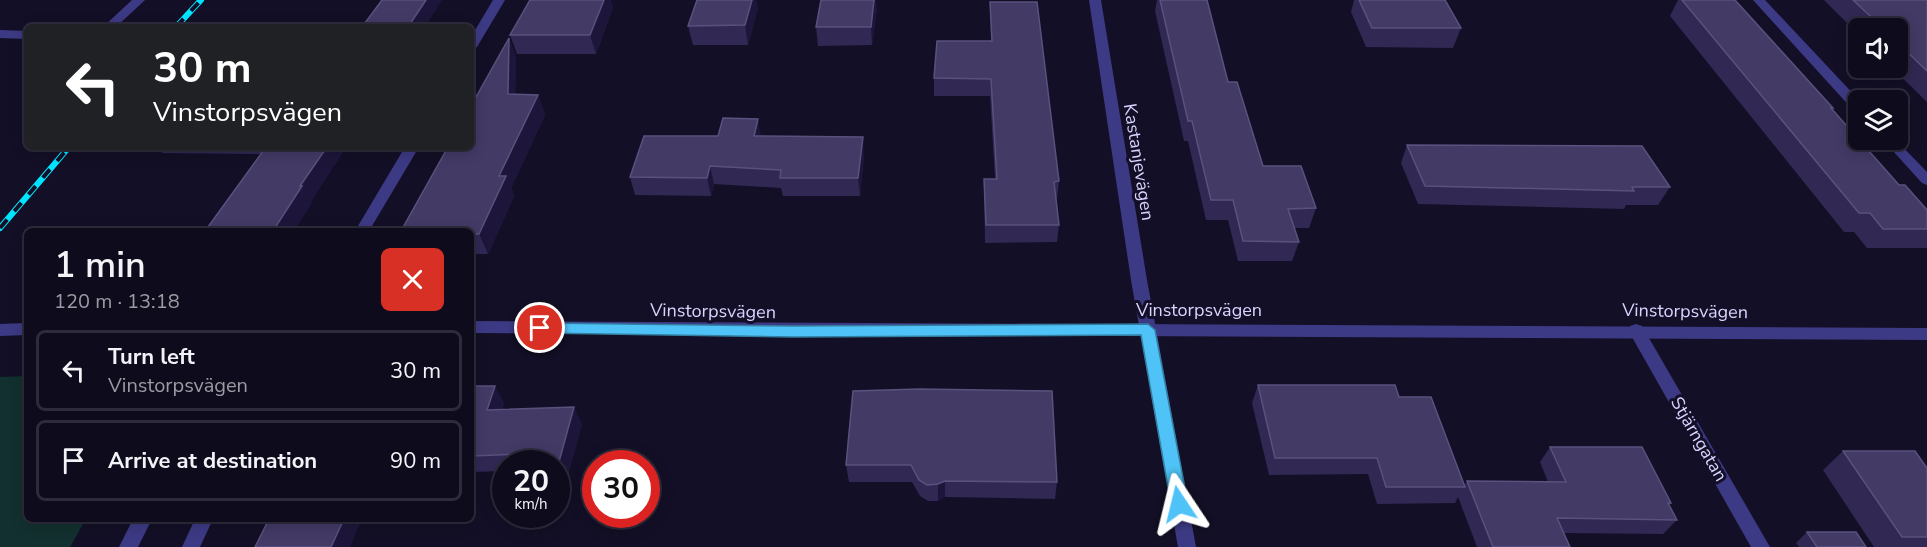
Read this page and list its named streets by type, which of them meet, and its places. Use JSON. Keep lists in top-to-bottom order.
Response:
{
  "streets": {
    "street": ["Kastanjevägen", "Vinstorpsvägen", "Stjärngatan"]
  },
  "crossings": [
    ["Kastanjevägen", "Vinstorpsvägen"],
    ["Vinstorpsvägen", "Stjärngatan"]
  ],
  "page": {
    "turn": ["30 m", "Vinstorpsvägen"],
    "heading": ["1 min", "120 m · 13:18"],
    "list": [
      {
        "name": "Turn left",
        "note": "Vinstorpsvägen",
        "value": "30 m"
      },
      {
        "name": "Arrive at destination",
        "value": "90 m"
      }
    ],
    "speed": "20 km/h",
    "limit": "30"
  }
}
